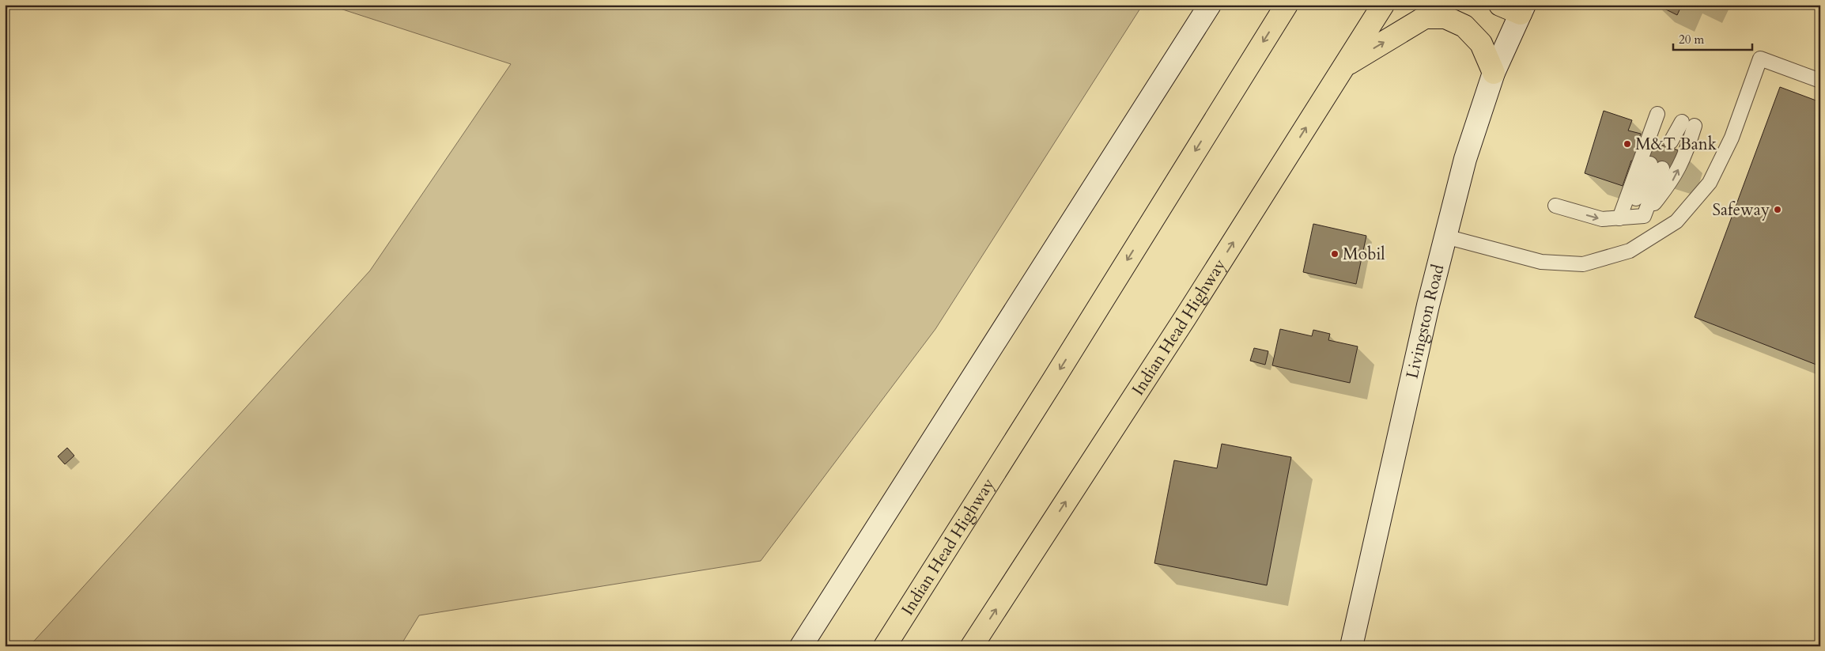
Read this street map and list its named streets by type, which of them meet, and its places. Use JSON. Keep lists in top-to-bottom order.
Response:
{
  "streets": {
    "highway": ["Indian Head Highway"],
    "street": ["Livingston Road"]
  },
  "places": ["M&T Bank", "Safeway", "Mobil"],
  "scale_bar": "20 m"
}
